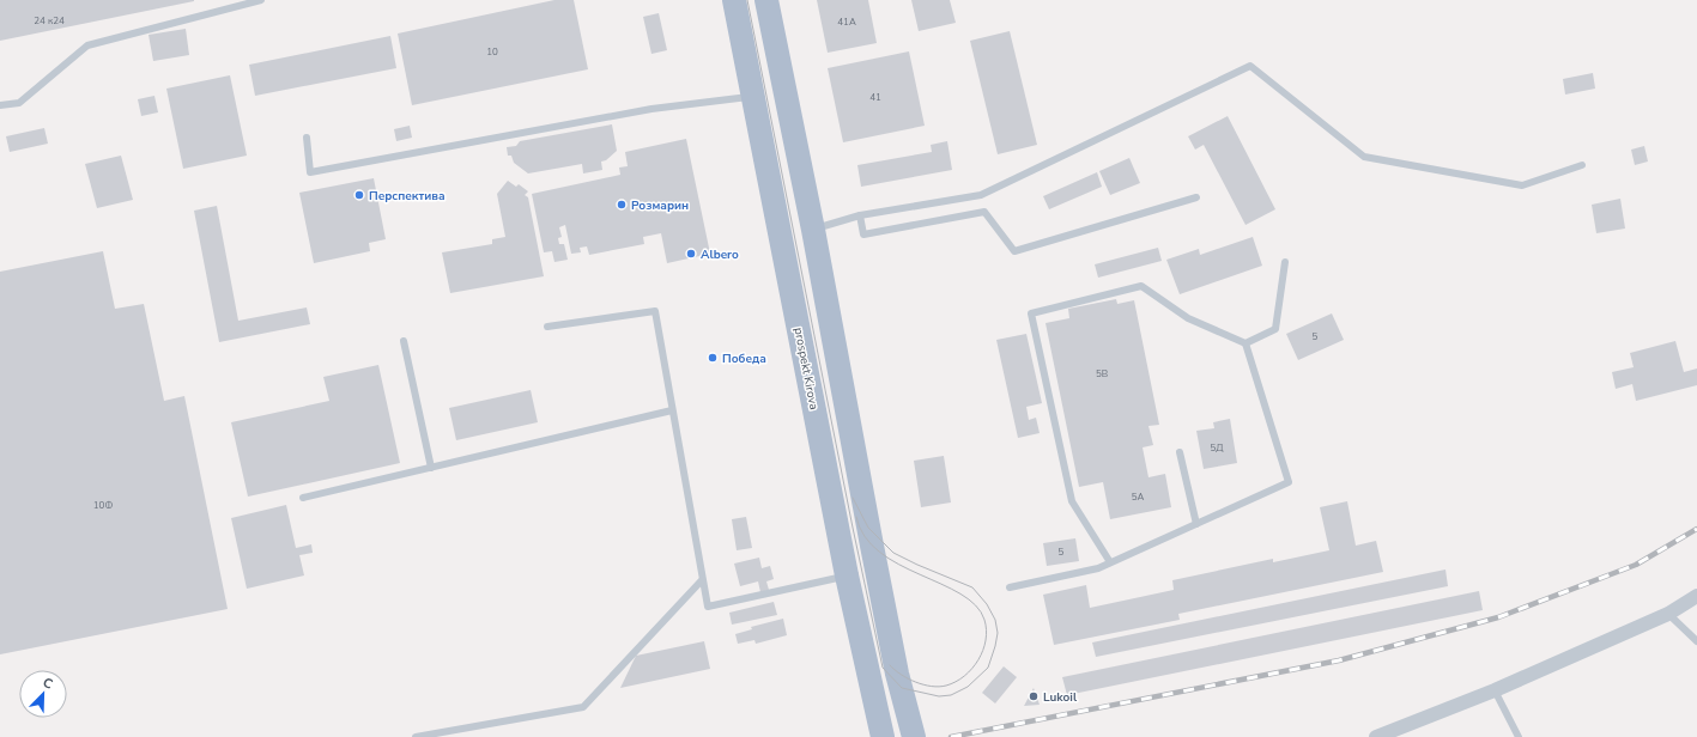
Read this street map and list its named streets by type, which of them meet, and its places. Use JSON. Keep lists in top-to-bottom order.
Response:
{
  "streets": {
    "main road": ["prospekt Kirova"]
  },
  "places": [
    "Перспектива",
    "Розмарин",
    "Albero",
    "Победа",
    "Lukoil"
  ],
  "house_numbers": [
    "24 к24",
    "41А",
    "10",
    "41",
    "5",
    "5В",
    "5Д",
    "5А",
    "10Ф",
    "5"
  ],
  "north": "top right"
}
